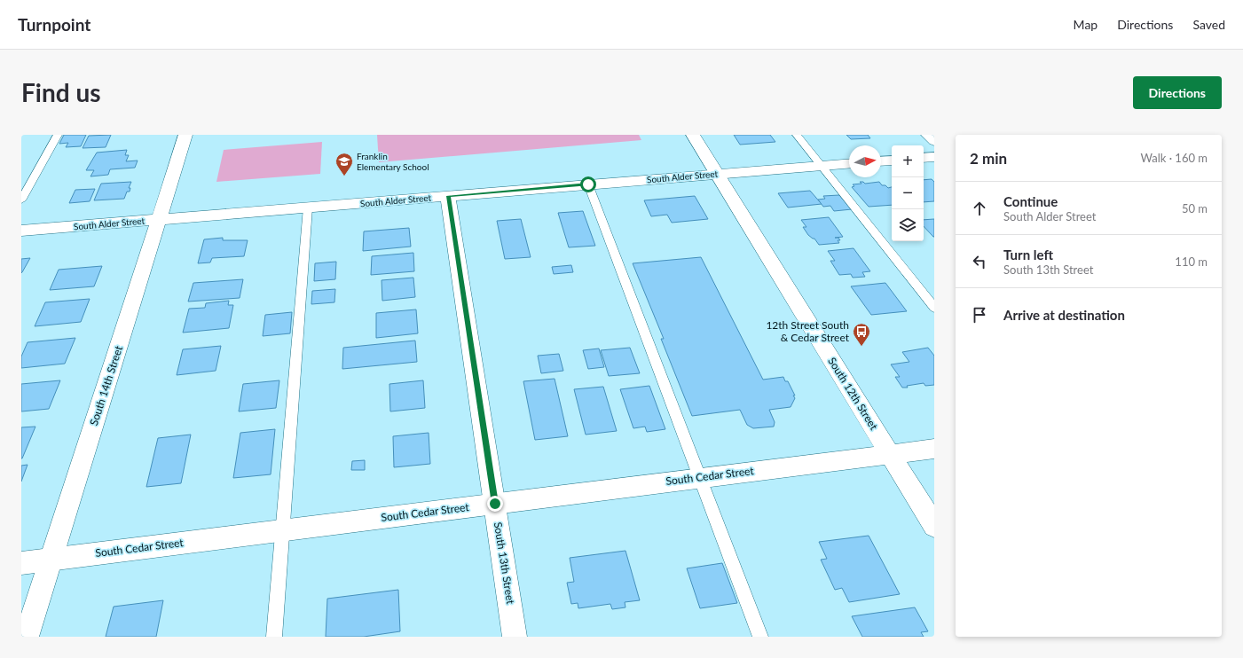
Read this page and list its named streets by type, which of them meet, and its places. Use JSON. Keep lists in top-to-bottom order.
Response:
{
  "streets": {
    "street": [
      "South Alder Street",
      "South 14th Street",
      "South 12th Street",
      "South Cedar Street",
      "South 13th Street"
    ]
  },
  "crossings": [
    ["South Alder Street", "South 14th Street"],
    ["South Alder Street", "South 12th Street"],
    ["South Alder Street", "South 13th Street"],
    ["South 14th Street", "South Cedar Street"],
    ["South 12th Street", "South Cedar Street"],
    ["South Cedar Street", "South 13th Street"]
  ],
  "places": {
    "school or university": ["Franklin Elementary School"],
    "bus stop": ["12th Street South & Cedar Street"]
  },
  "north": "right",
  "page": {
    "header": "Turnpoint",
    "nav": ["Map", "Directions", "Saved"],
    "buttons": "Directions",
    "title": "Find us",
    "heading": ["2 min", "Walk · 160 m"],
    "map_buttons": ["+", "−"],
    "list": [
      ["Continue", "South Alder Street", "50 m"],
      ["Turn left", "South 13th Street", "110 m"],
      "Arrive at destination"
    ]
  }
}
